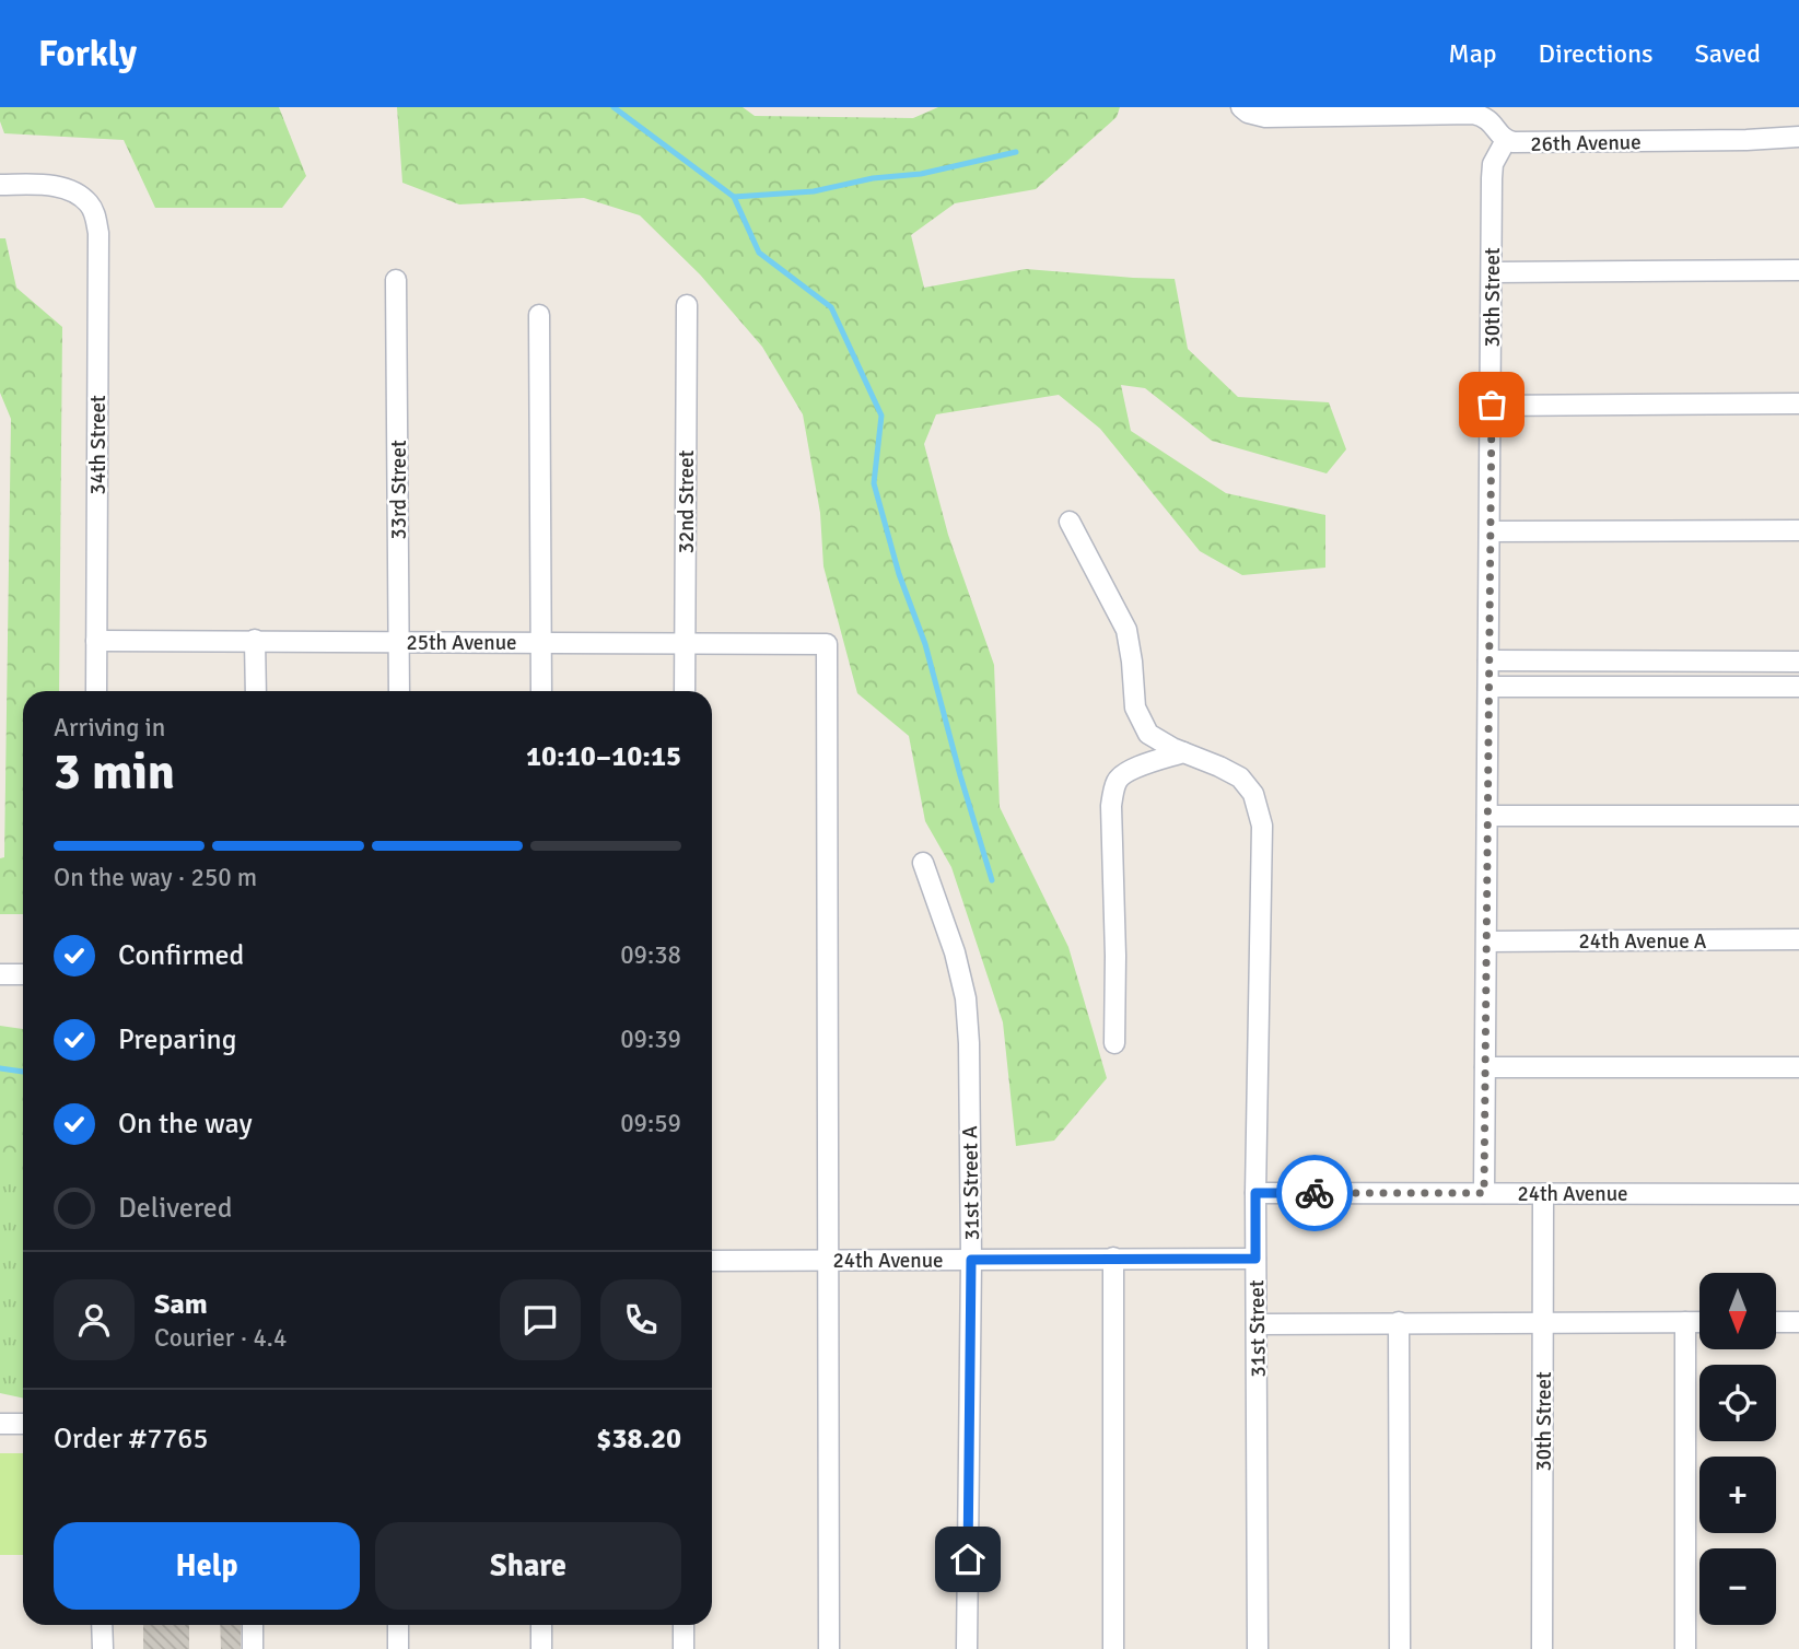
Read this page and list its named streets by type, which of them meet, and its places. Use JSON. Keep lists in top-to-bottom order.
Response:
{
  "streets": {
    "street": [
      "26th Avenue",
      "30th Street",
      "34th Street",
      "33rd Street",
      "32nd Street",
      "25th Avenue",
      "24th Avenue A",
      "31st Street A",
      "24th Avenue",
      "31st Street"
    ]
  },
  "crossings": [
    ["26th Avenue", "30th Street"],
    ["30th Street", "24th Avenue A"],
    ["30th Street", "24th Avenue"],
    ["34th Street", "25th Avenue"],
    ["33rd Street", "25th Avenue"],
    ["32nd Street", "25th Avenue"],
    ["25th Avenue", "24th Avenue"],
    ["31st Street A", "24th Avenue"],
    ["24th Avenue", "31st Street"]
  ],
  "north": "bottom",
  "page": {
    "header": "Forkly",
    "nav": ["Map", "Directions", "Saved"],
    "heading": ["3 min", "Arriving in", "10:10–10:15"],
    "panel": [
      "Sam",
      "Courier · 4.4",
      "Order #7765",
      "$38.20"
    ],
    "bar": "On the way · 250 m",
    "list": [
      ["Confirmed", "09:38"],
      ["Preparing", "09:39"],
      ["On the way", "09:59"],
      "Delivered"
    ],
    "map_buttons": ["+", "−"],
    "buttons": ["Help", "Share"]
  }
}
